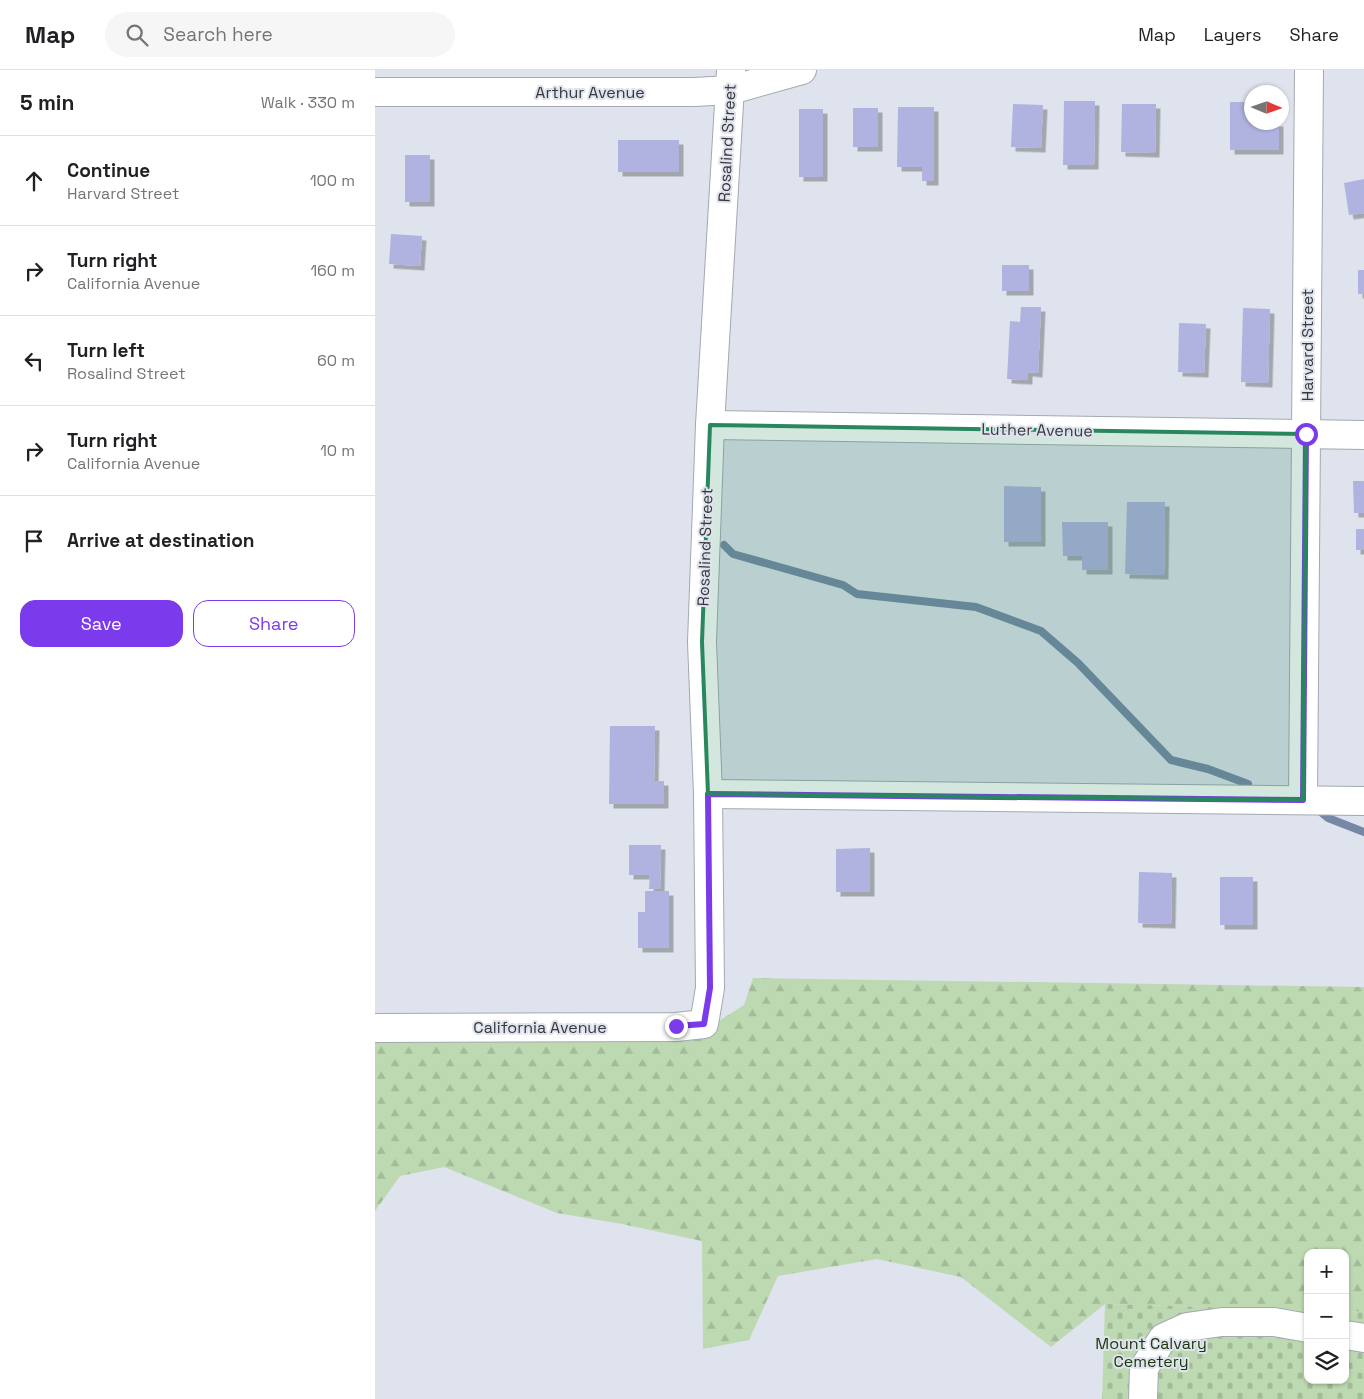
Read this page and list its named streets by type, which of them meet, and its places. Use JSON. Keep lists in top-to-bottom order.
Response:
{
  "streets": {
    "street": [
      "Arthur Avenue",
      "Rosalind Street",
      "Harvard Street",
      "Luther Avenue",
      "California Avenue"
    ]
  },
  "crossings": [
    ["Arthur Avenue", "Rosalind Street"],
    ["Rosalind Street", "Luther Avenue"],
    ["Rosalind Street", "California Avenue"],
    ["Harvard Street", "Luther Avenue"]
  ],
  "parks": ["Mount Calvary Cemetery"],
  "north": "right",
  "page": {
    "header": "Map",
    "search": "Search here",
    "nav": ["Map", "Layers", "Share"],
    "heading": ["5 min", "Walk · 330 m"],
    "list": [
      ["Continue", "Harvard Street", "100 m"],
      ["Turn right", "California Avenue", "160 m"],
      ["Turn left", "Rosalind Street", "60 m"],
      ["Turn right", "California Avenue", "10 m"],
      "Arrive at destination"
    ],
    "buttons": ["Save", "Share"],
    "map_buttons": ["+", "−"]
  }
}
